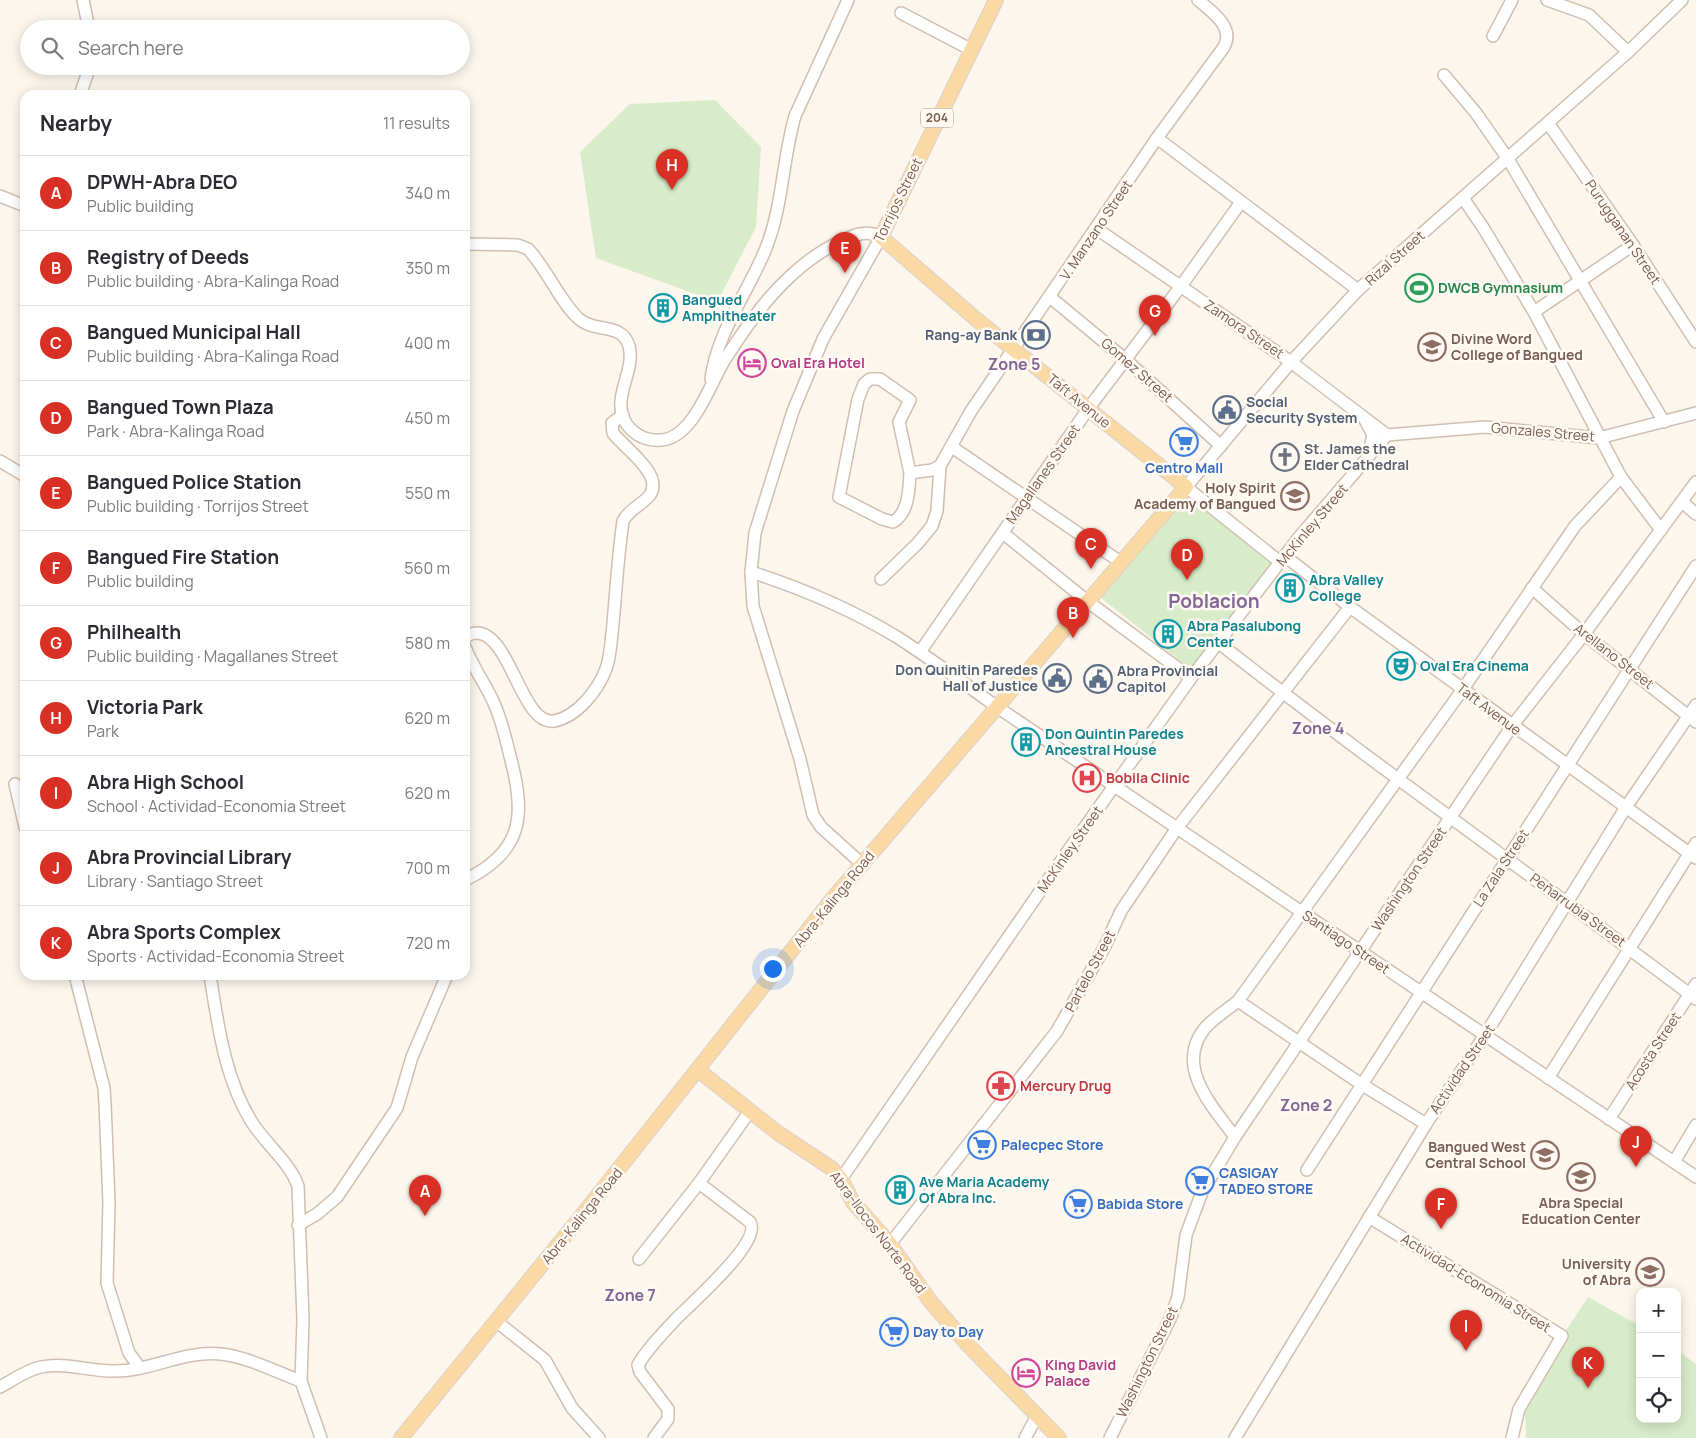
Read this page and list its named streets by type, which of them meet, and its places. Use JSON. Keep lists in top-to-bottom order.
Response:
{
  "streets": {
    "main road": [
      "204",
      "Torrijos Street",
      "Taft Avenue",
      "Abra-Kalinga Road",
      "Abra-Ilocos Norte Road"
    ],
    "street": [
      "V. Manzano Street",
      "Purugganan Street",
      "Rizal Street",
      "Zamora Street",
      "Gomez Street",
      "Gonzales Street",
      "Magallanes Street",
      "McKinley Street",
      "Arellano Street",
      "La Zala Street",
      "Washington Street",
      "Peñarrubia Street",
      "Santiago Street",
      "Partelo Street",
      "Acosta Street",
      "Actividad Street",
      "Actividad-Economia Street"
    ]
  },
  "crossings": [
    ["Torrijos Street", "Taft Avenue"],
    ["Torrijos Street", "Abra-Kalinga Road"],
    ["Torrijos Street", "Santiago Street"],
    ["V. Manzano Street", "Zamora Street"],
    ["V. Manzano Street", "Gomez Street"],
    ["V. Manzano Street", "Taft Avenue"],
    ["Purugganan Street", "Rizal Street"],
    ["Rizal Street", "Zamora Street"],
    ["Rizal Street", "Gomez Street"],
    ["Rizal Street", "Taft Avenue"],
    ["Rizal Street", "Abra-Kalinga Road"],
    ["Zamora Street", "Gonzales Street"],
    ["Zamora Street", "Magallanes Street"],
    ["Zamora Street", "McKinley Street"],
    ["Gomez Street", "Magallanes Street"],
    ["Taft Avenue", "Magallanes Street"],
    ["Taft Avenue", "McKinley Street"],
    ["Taft Avenue", "La Zala Street"],
    ["Taft Avenue", "Washington Street"],
    ["Taft Avenue", "Abra-Kalinga Road"],
    ["Taft Avenue", "Partelo Street"],
    ["Taft Avenue", "Actividad Street"],
    ["Gonzales Street", "McKinley Street"],
    ["Magallanes Street", "Santiago Street"],
    ["McKinley Street", "Peñarrubia Street"],
    ["McKinley Street", "Santiago Street"],
    ["McKinley Street", "Abra-Ilocos Norte Road"],
    ["Arellano Street", "La Zala Street"],
    ["Arellano Street", "Washington Street"],
    ["Arellano Street", "Actividad Street"],
    ["La Zala Street", "Peñarrubia Street"],
    ["La Zala Street", "Santiago Street"],
    ["Washington Street", "Peñarrubia Street"],
    ["Washington Street", "Santiago Street"],
    ["Abra-Kalinga Road", "Santiago Street"],
    ["Abra-Kalinga Road", "Abra-Ilocos Norte Road"],
    ["Peñarrubia Street", "Partelo Street"],
    ["Peñarrubia Street", "Acosta Street"],
    ["Peñarrubia Street", "Actividad Street"],
    ["Santiago Street", "Partelo Street"],
    ["Santiago Street", "Acosta Street"],
    ["Santiago Street", "Actividad Street"],
    ["Partelo Street", "Abra-Ilocos Norte Road"],
    ["Actividad Street", "Actividad-Economia Street"]
  ],
  "districts": [
    "Zone 5",
    "Poblacion",
    "Zone 4",
    "Zone 2",
    "Zone 7"
  ],
  "places": {
    "sports": ["DWCB Gymnasium"],
    "building": [
      "Bangued Amphitheater",
      "Abra Valley College",
      "Abra Pasalubong Center",
      "Don Quintin Paredes Ancestral House",
      "Ave Maria Academy Of Abra Inc."
    ],
    "bank": ["Rang-ay Bank"],
    "school or university": [
      "Divine Word College of Bangued",
      "Holy Spirit Academy of Bangued",
      "Bangued West Central School",
      "Abra Special Education Center",
      "University of Abra"
    ],
    "hotel": ["Oval Era Hotel", "King David Palace"],
    "public building": ["Social Security System", "Don Quinitin Paredes Hall of Justice", "Abra Provincial Capitol"],
    "supermarket": [
      "Centro Mall",
      "Palecpec Store",
      "CASIGAY TADEO STORE",
      "Babida Store",
      "Day to Day"
    ],
    "church": ["St. James the Elder Cathedral"],
    "theatre": ["Oval Era Cinema"],
    "hospital": ["Bobila Clinic"],
    "pharmacy": ["Mercury Drug"]
  },
  "page": {
    "search": "Search here",
    "heading": ["Nearby", "11 results"],
    "pins": [
      "H",
      "E",
      "G",
      "C",
      "D",
      "B",
      "J",
      "A",
      "F",
      "I",
      "K"
    ],
    "list": [
      {
        "mark": "A",
        "name": "DPWH-Abra DEO",
        "note": "Public building",
        "value": "340 m"
      },
      {
        "mark": "B",
        "name": "Registry of Deeds",
        "note": "Public building · Abra-Kalinga Road",
        "value": "350 m"
      },
      {
        "mark": "C",
        "name": "Bangued Municipal Hall",
        "note": "Public building · Abra-Kalinga Road",
        "value": "400 m"
      },
      {
        "mark": "D",
        "name": "Bangued Town Plaza",
        "note": "Park · Abra-Kalinga Road",
        "value": "450 m"
      },
      {
        "mark": "E",
        "name": "Bangued Police Station",
        "note": "Public building · Torrijos Street",
        "value": "550 m"
      },
      {
        "mark": "F",
        "name": "Bangued Fire Station",
        "note": "Public building",
        "value": "560 m"
      },
      {
        "mark": "G",
        "name": "Philhealth",
        "note": "Public building · Magallanes Street",
        "value": "580 m"
      },
      {
        "mark": "H",
        "name": "Victoria Park",
        "note": "Park",
        "value": "620 m"
      },
      {
        "mark": "I",
        "name": "Abra High School",
        "note": "School · Actividad-Economia Street",
        "value": "620 m"
      },
      {
        "mark": "J",
        "name": "Abra Provincial Library",
        "note": "Library · Santiago Street",
        "value": "700 m"
      },
      {
        "mark": "K",
        "name": "Abra Sports Complex",
        "note": "Sports · Actividad-Economia Street",
        "value": "720 m"
      }
    ],
    "map_buttons": ["+", "−"]
  }
}
